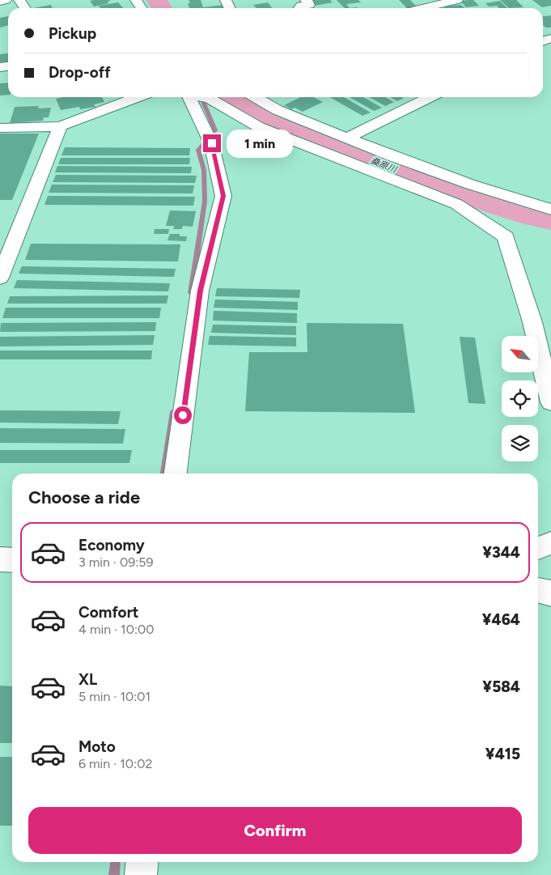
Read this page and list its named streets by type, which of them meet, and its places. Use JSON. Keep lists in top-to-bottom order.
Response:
{
  "water": ["桑原川"],
  "north": "top left",
  "page": {
    "banner": ["Pickup", "Drop-off"],
    "bubble": "1 min",
    "heading": "Choose a ride",
    "list": [
      {
        "name": "Economy",
        "note": "3 min · 09:59",
        "value": "¥344"
      },
      {
        "name": "Comfort",
        "note": "4 min · 10:00",
        "value": "¥464"
      },
      {
        "name": "XL",
        "note": "5 min · 10:01",
        "value": "¥584"
      },
      {
        "name": "Moto",
        "note": "6 min · 10:02",
        "value": "¥415"
      }
    ],
    "buttons": "Confirm"
  }
}
